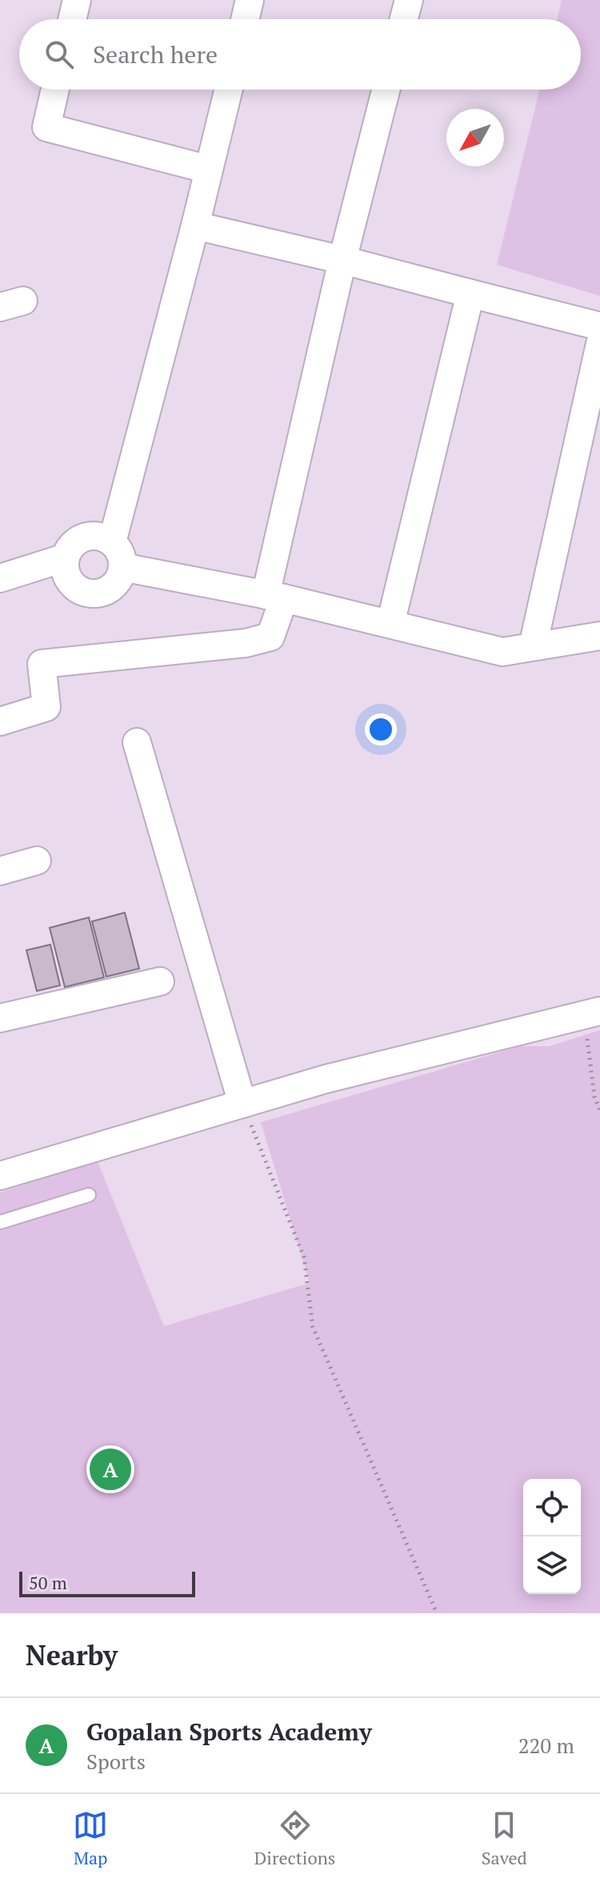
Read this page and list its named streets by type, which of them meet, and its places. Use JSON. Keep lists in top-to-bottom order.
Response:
{
  "scale_bar": "50 m",
  "north": "bottom left",
  "page": {
    "search": "Search here",
    "pins": "A",
    "scale": "50 m",
    "heading": "Nearby",
    "list": [
      {
        "mark": "A",
        "name": "Gopalan Sports Academy",
        "note": "Sports",
        "value": "220 m"
      }
    ],
    "nav": ["Map", "Directions", "Saved"]
  }
}
